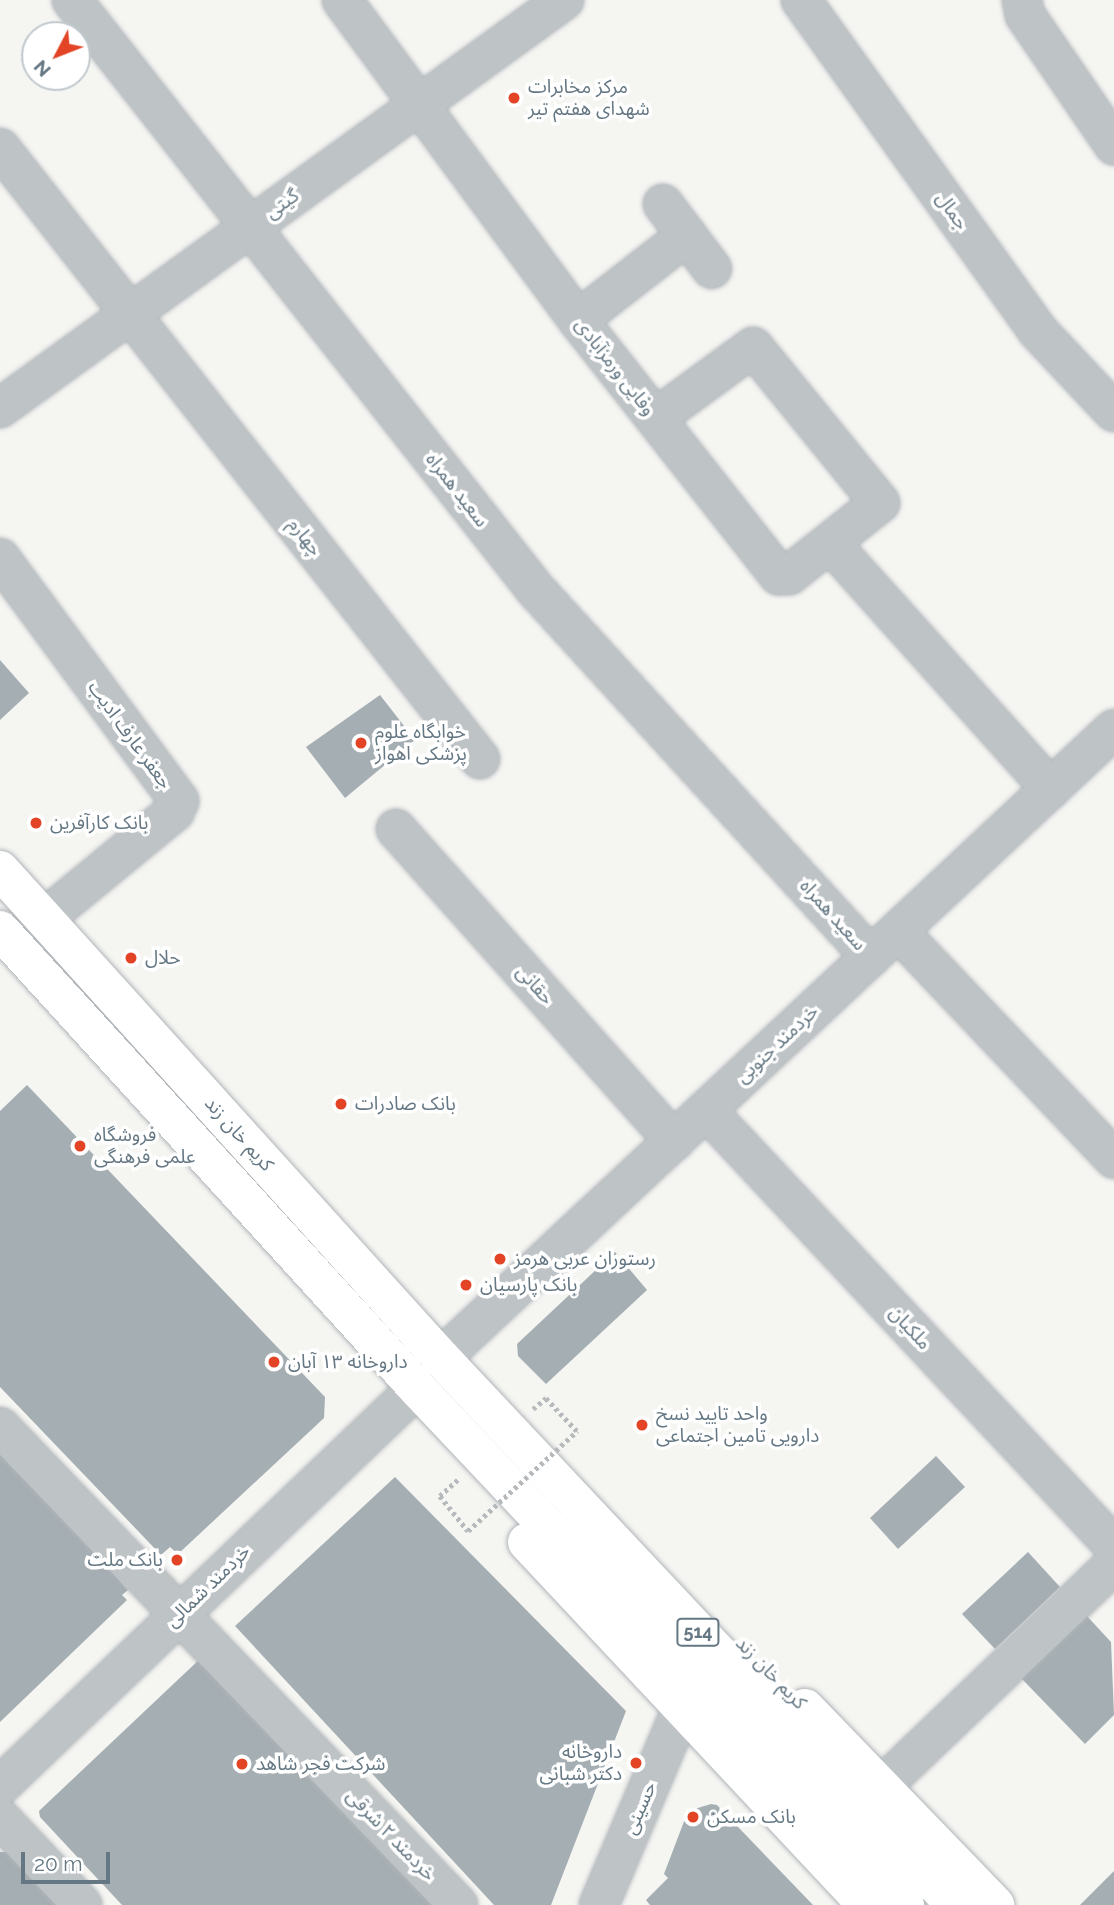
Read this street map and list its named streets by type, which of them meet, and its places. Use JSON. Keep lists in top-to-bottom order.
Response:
{
  "streets": {
    "main road": ["کریم خان زند", "514"],
    "street": [
      "گیتی",
      "جمال",
      "وفایی ورمزآبادی",
      "سعید همراه",
      "چهارم",
      "جعفر عارف ادیب",
      "حقانی",
      "خردمند جنوبی",
      "ملکیان",
      "خردمند شمالی",
      "حسینی",
      "خردمند ۲ شرقی"
    ]
  },
  "crossings": [
    ["گیتی", "وفایی ورمزآبادی"],
    ["گیتی", "سعید همراه"],
    ["گیتی", "چهارم"],
    ["سعید همراه", "خردمند جنوبی"],
    ["جعفر عارف ادیب", "کریم خان زند"],
    ["حقانی", "خردمند جنوبی"],
    ["خردمند جنوبی", "کریم خان زند"],
    ["خردمند جنوبی", "ملکیان"],
    ["کریم خان زند", "خردمند شمالی"],
    ["کریم خان زند", "حسینی"],
    ["خردمند شمالی", "خردمند ۲ شرقی"]
  ],
  "places": [
    "مرکز مخابرات شهدای هفتم تیر",
    "خوابگاه علوم پزشکی اهواز",
    "بانک کارآفرین",
    "حلال",
    "بانک صادرات",
    "فروشگاه علمی فرهنگی",
    "رستوران عربی هرمز",
    "بانک پارسیان",
    "داروخانه ۱۳ آبان",
    "واحد تایید نسخ دارویی تامین اجتماعی",
    "بانک ملت",
    "داروخانه دکتر شبانی",
    "شرکت فجر شاهد",
    "بانک مسکن"
  ],
  "scale_bar": "20 m",
  "north": "bottom left"
}
